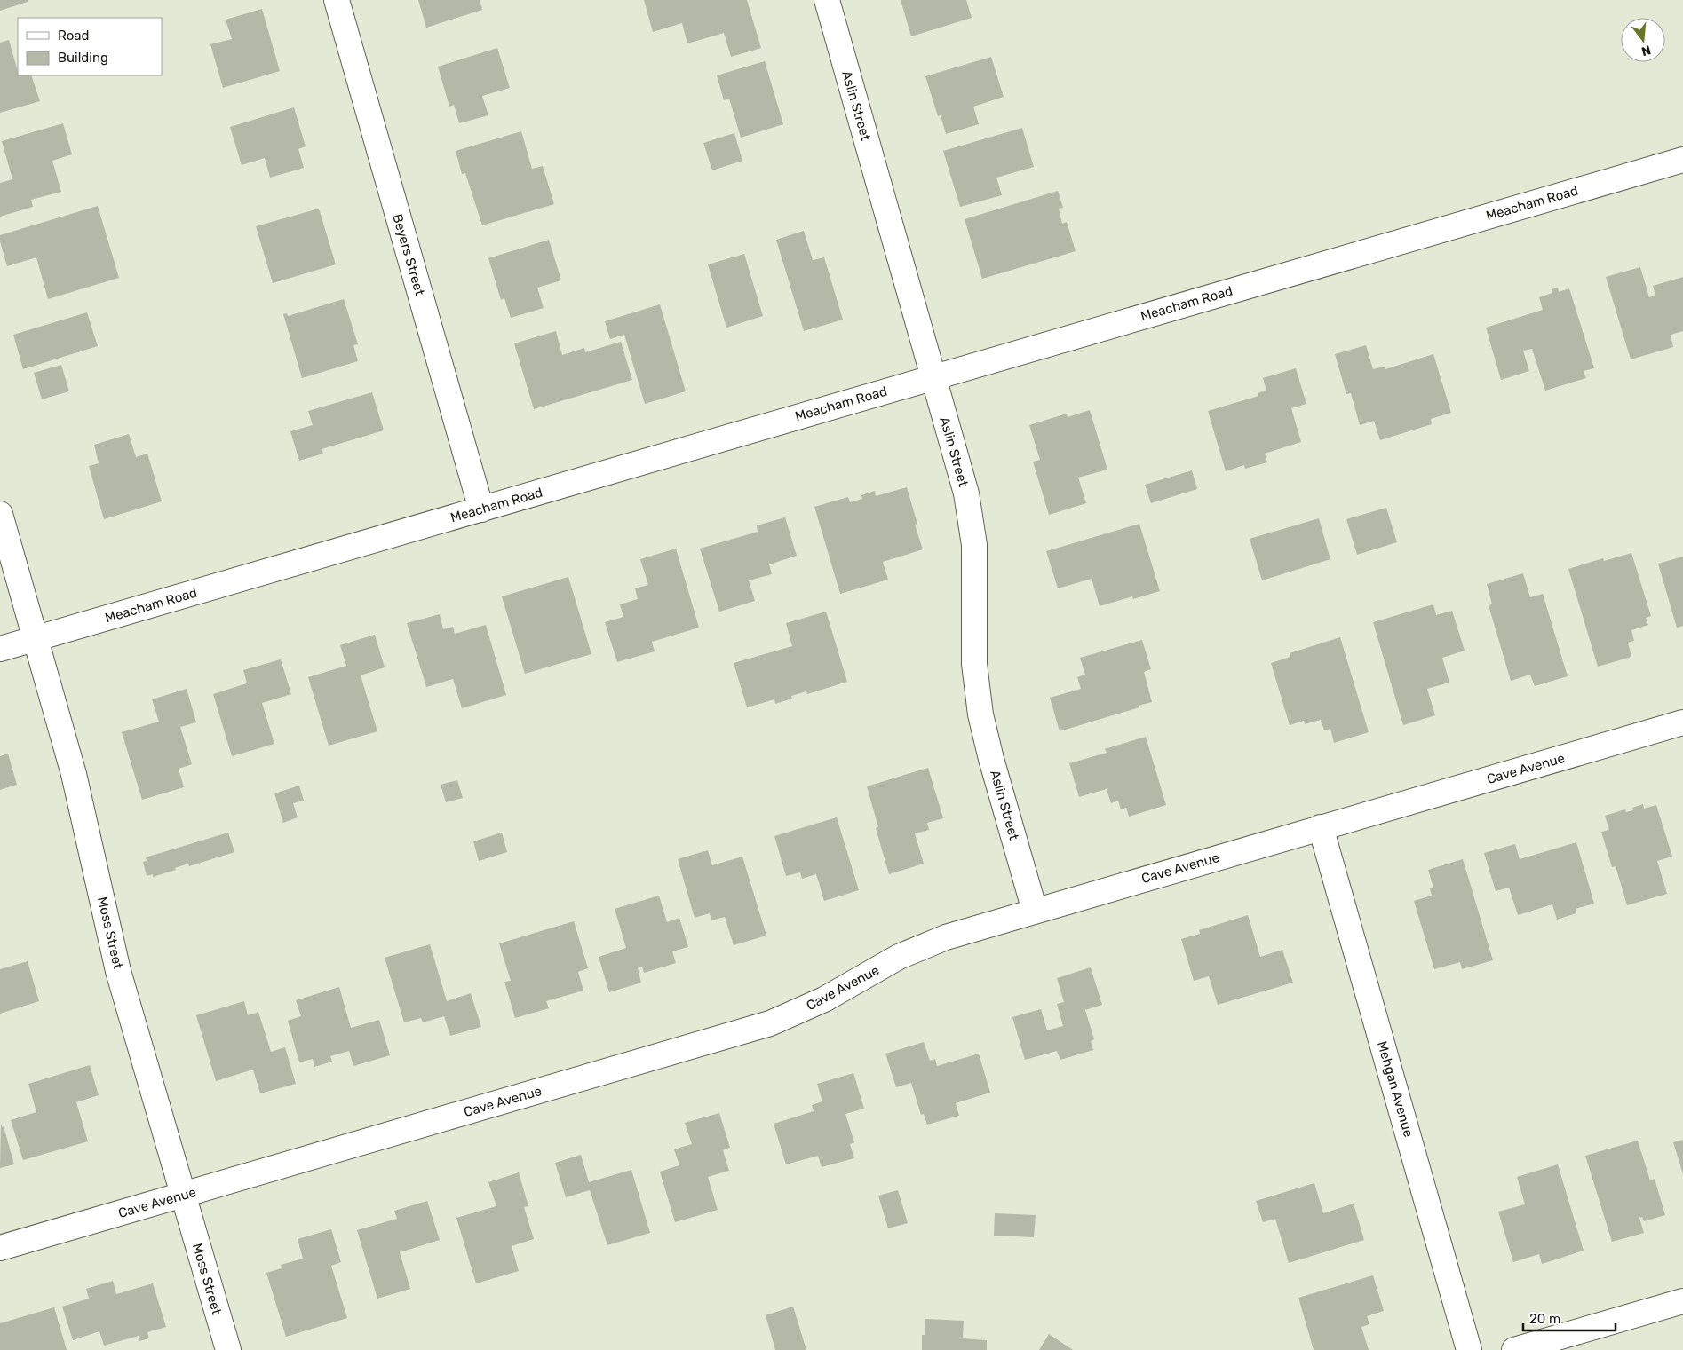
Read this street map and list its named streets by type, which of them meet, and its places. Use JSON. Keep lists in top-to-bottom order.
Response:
{
  "streets": {
    "street": [
      "Aslin Street",
      "Meacham Road",
      "Beyers Street",
      "Cave Avenue",
      "Moss Street",
      "Mehgan Avenue"
    ]
  },
  "crossings": [
    ["Aslin Street", "Meacham Road"],
    ["Aslin Street", "Cave Avenue"],
    ["Meacham Road", "Beyers Street"],
    ["Meacham Road", "Moss Street"],
    ["Cave Avenue", "Moss Street"],
    ["Cave Avenue", "Mehgan Avenue"]
  ],
  "legend": ["Road", "Building"],
  "scale_bar": "20 m",
  "north": "bottom"
}
